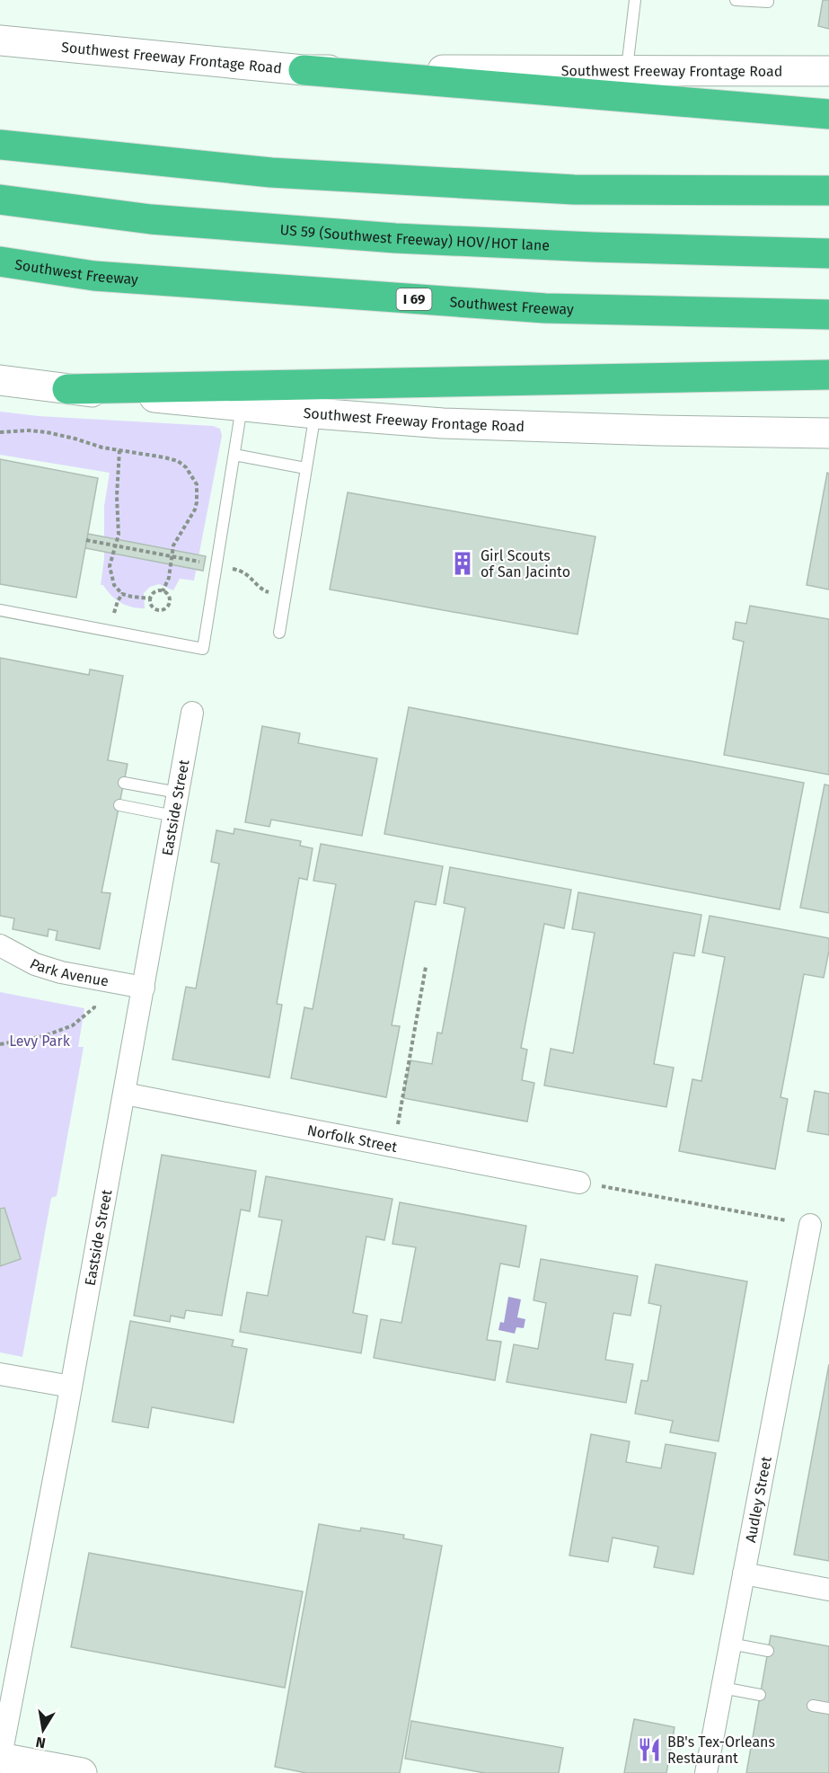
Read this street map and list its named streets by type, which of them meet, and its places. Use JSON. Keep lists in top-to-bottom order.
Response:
{
  "streets": {
    "highway": ["US 59 (Southwest Freeway) HOV/HOT lane", "Southwest Freeway", "I 69"],
    "main road": ["Southwest Freeway Frontage Road"],
    "street": [
      "Eastside Street",
      "Park Avenue",
      "Norfolk Street",
      "Audley Street"
    ]
  },
  "crossings": [
    ["Eastside Street", "Park Avenue"],
    ["Eastside Street", "Norfolk Street"]
  ],
  "parks": ["Levy Park"],
  "places": {
    "building": ["Girl Scouts of San Jacinto"],
    "restaurant": ["BB's Tex-Orleans Restaurant"]
  },
  "north": "bottom"
}
